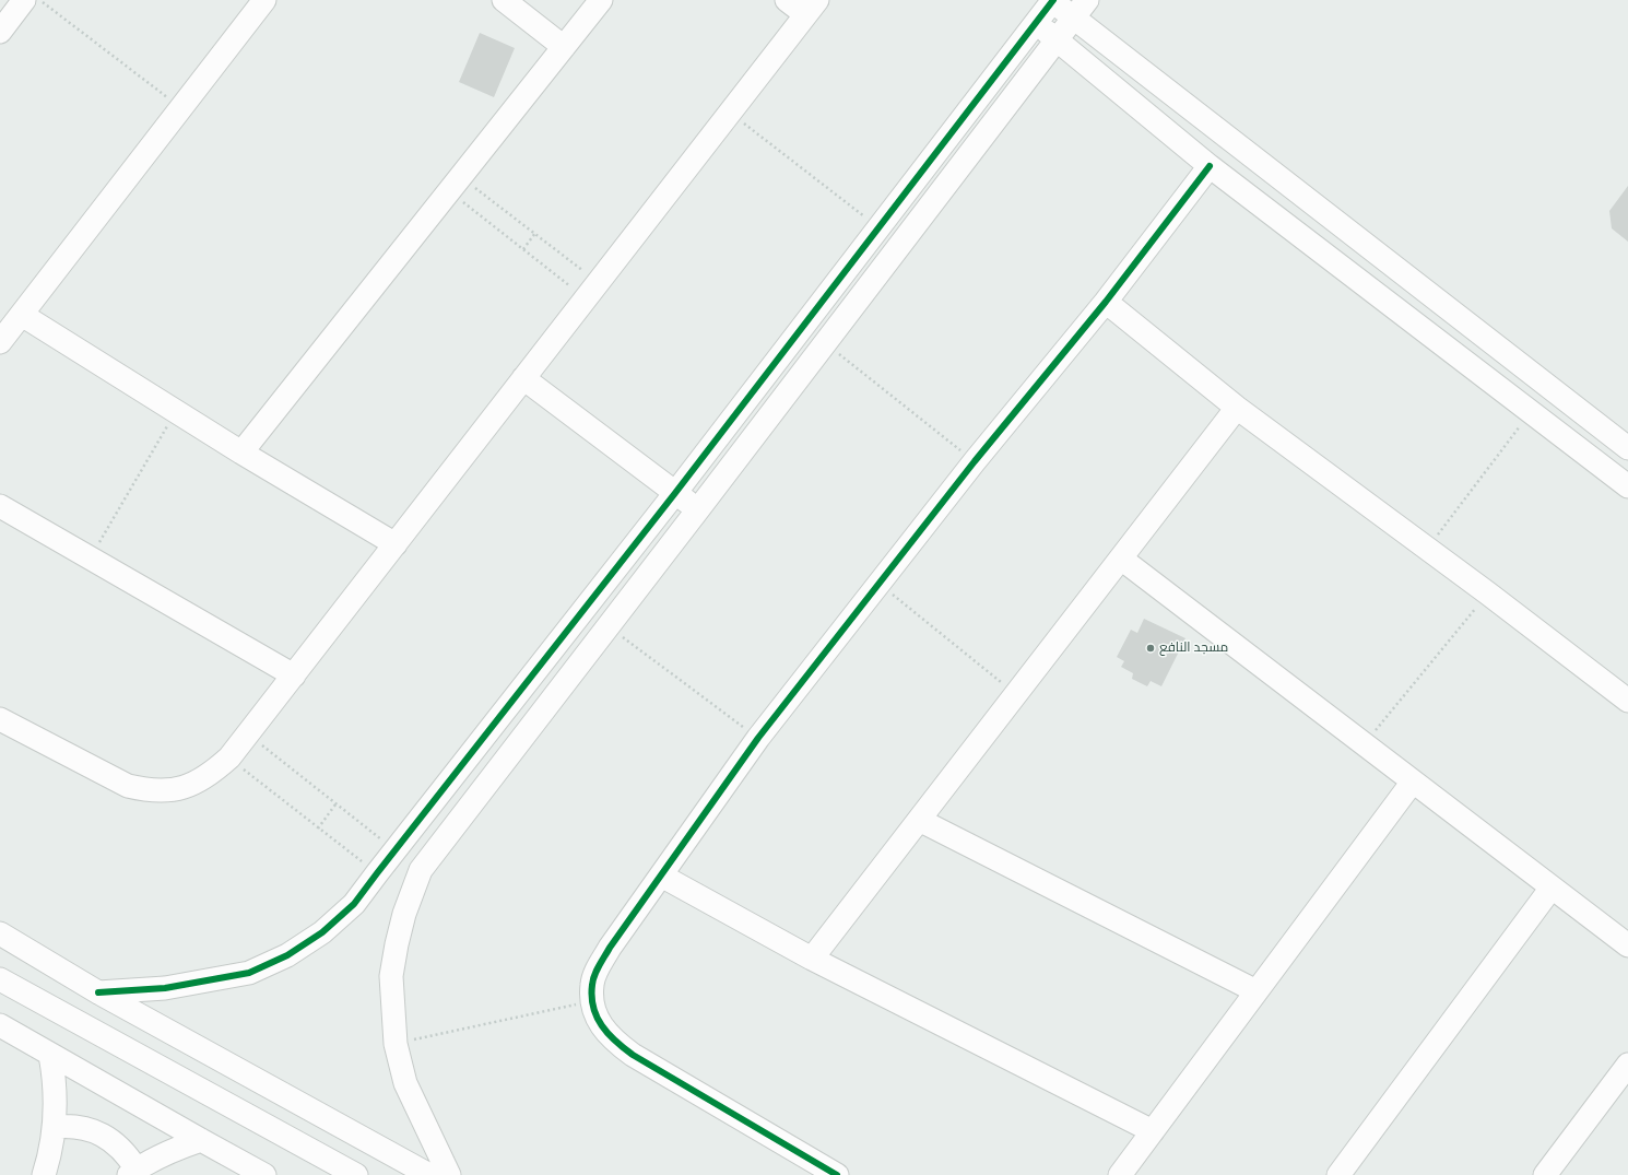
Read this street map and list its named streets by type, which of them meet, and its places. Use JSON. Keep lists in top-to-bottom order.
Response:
{
  "places": ["مسجد النافع"]
}
